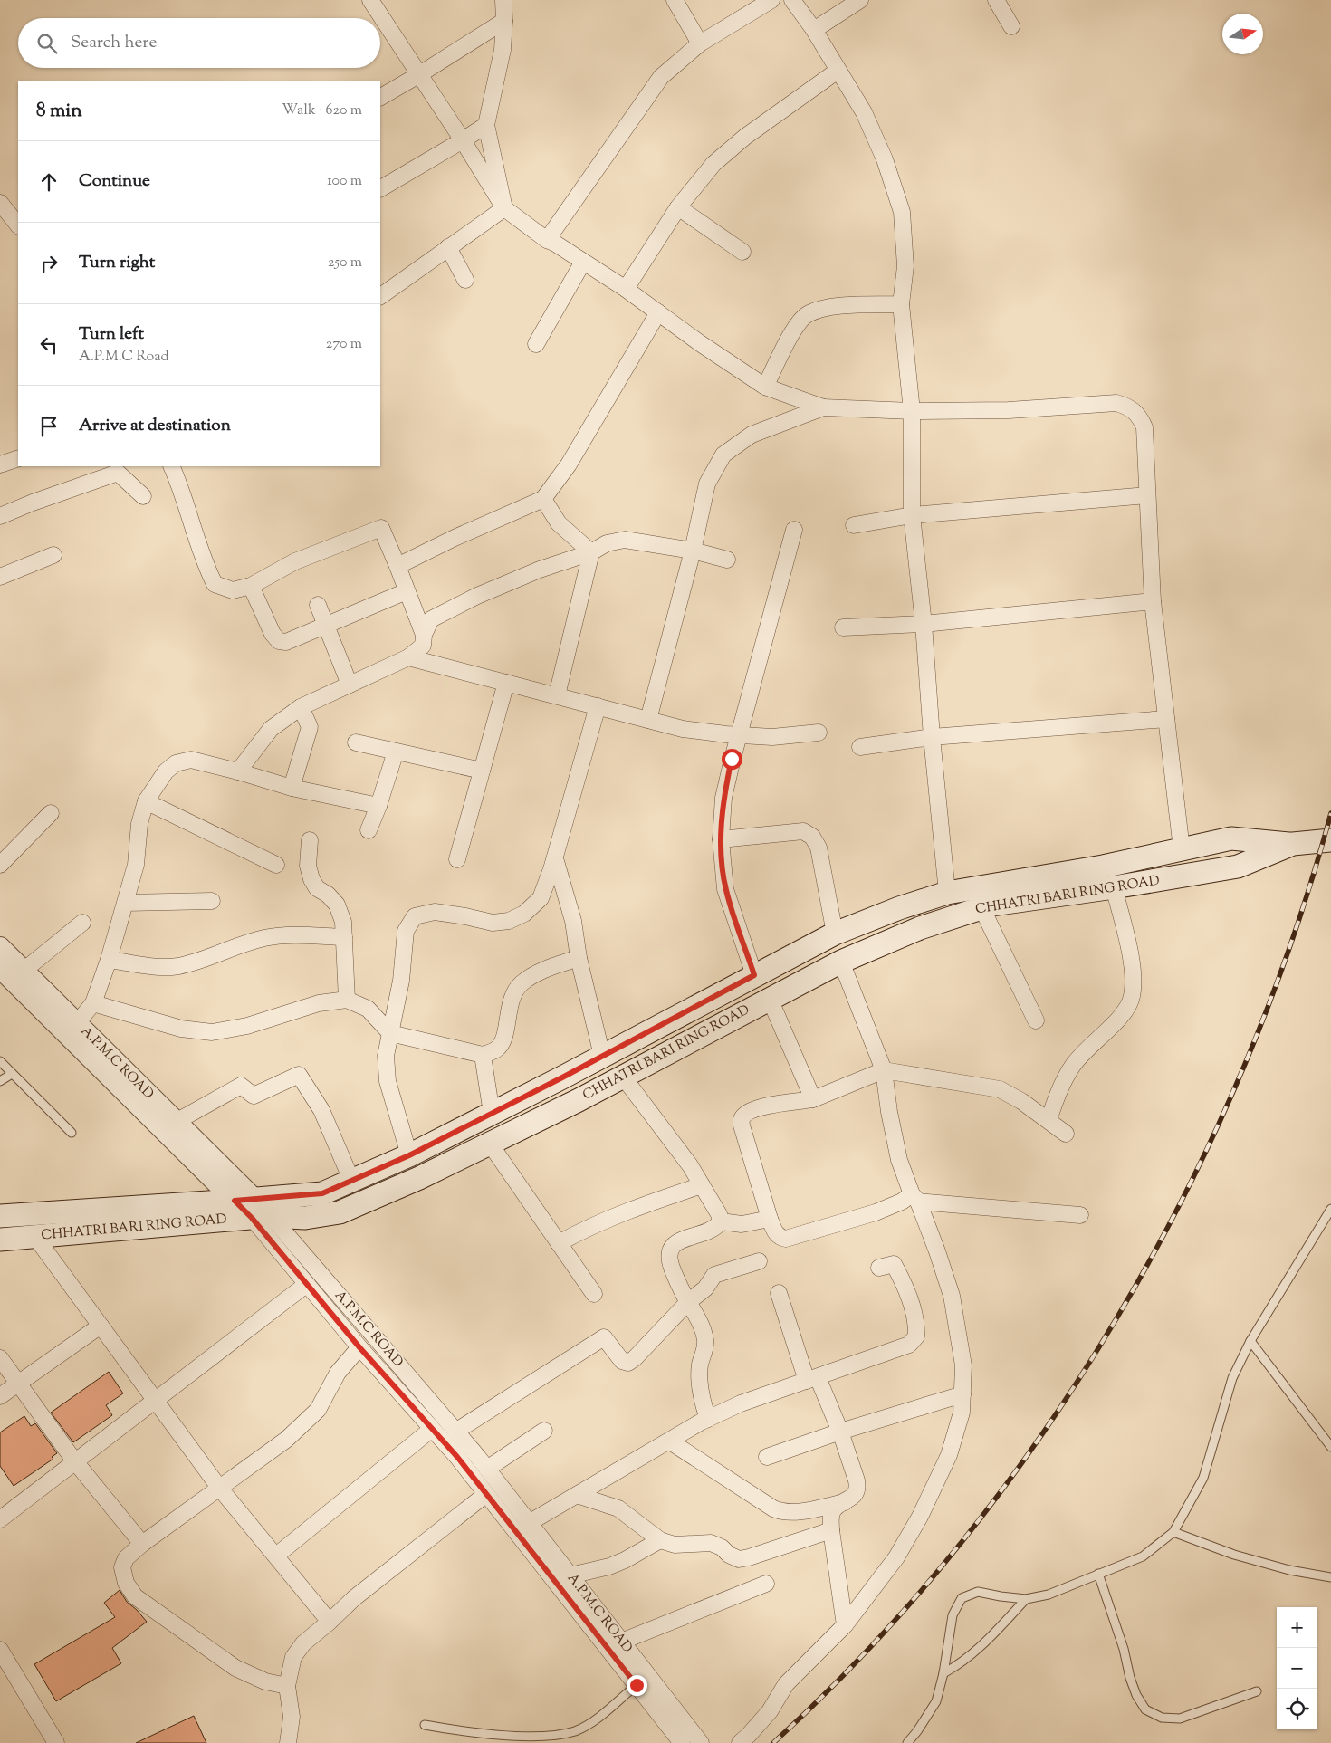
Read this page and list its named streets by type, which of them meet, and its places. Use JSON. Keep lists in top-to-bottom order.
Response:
{
  "streets": {
    "main road": ["CHHATRI BARI RING ROAD"],
    "street": ["A.P.M.C ROAD"]
  },
  "crossings": [
    ["CHHATRI BARI RING ROAD", "A.P.M.C ROAD"]
  ],
  "north": "right",
  "page": {
    "search": "Search here",
    "heading": ["8 min", "Walk · 620 m"],
    "list": [
      ["Continue", "100 m"],
      ["Turn right", "250 m"],
      ["Turn left", "A.P.M.C Road", "270 m"],
      "Arrive at destination"
    ],
    "map_buttons": ["+", "−"]
  }
}
